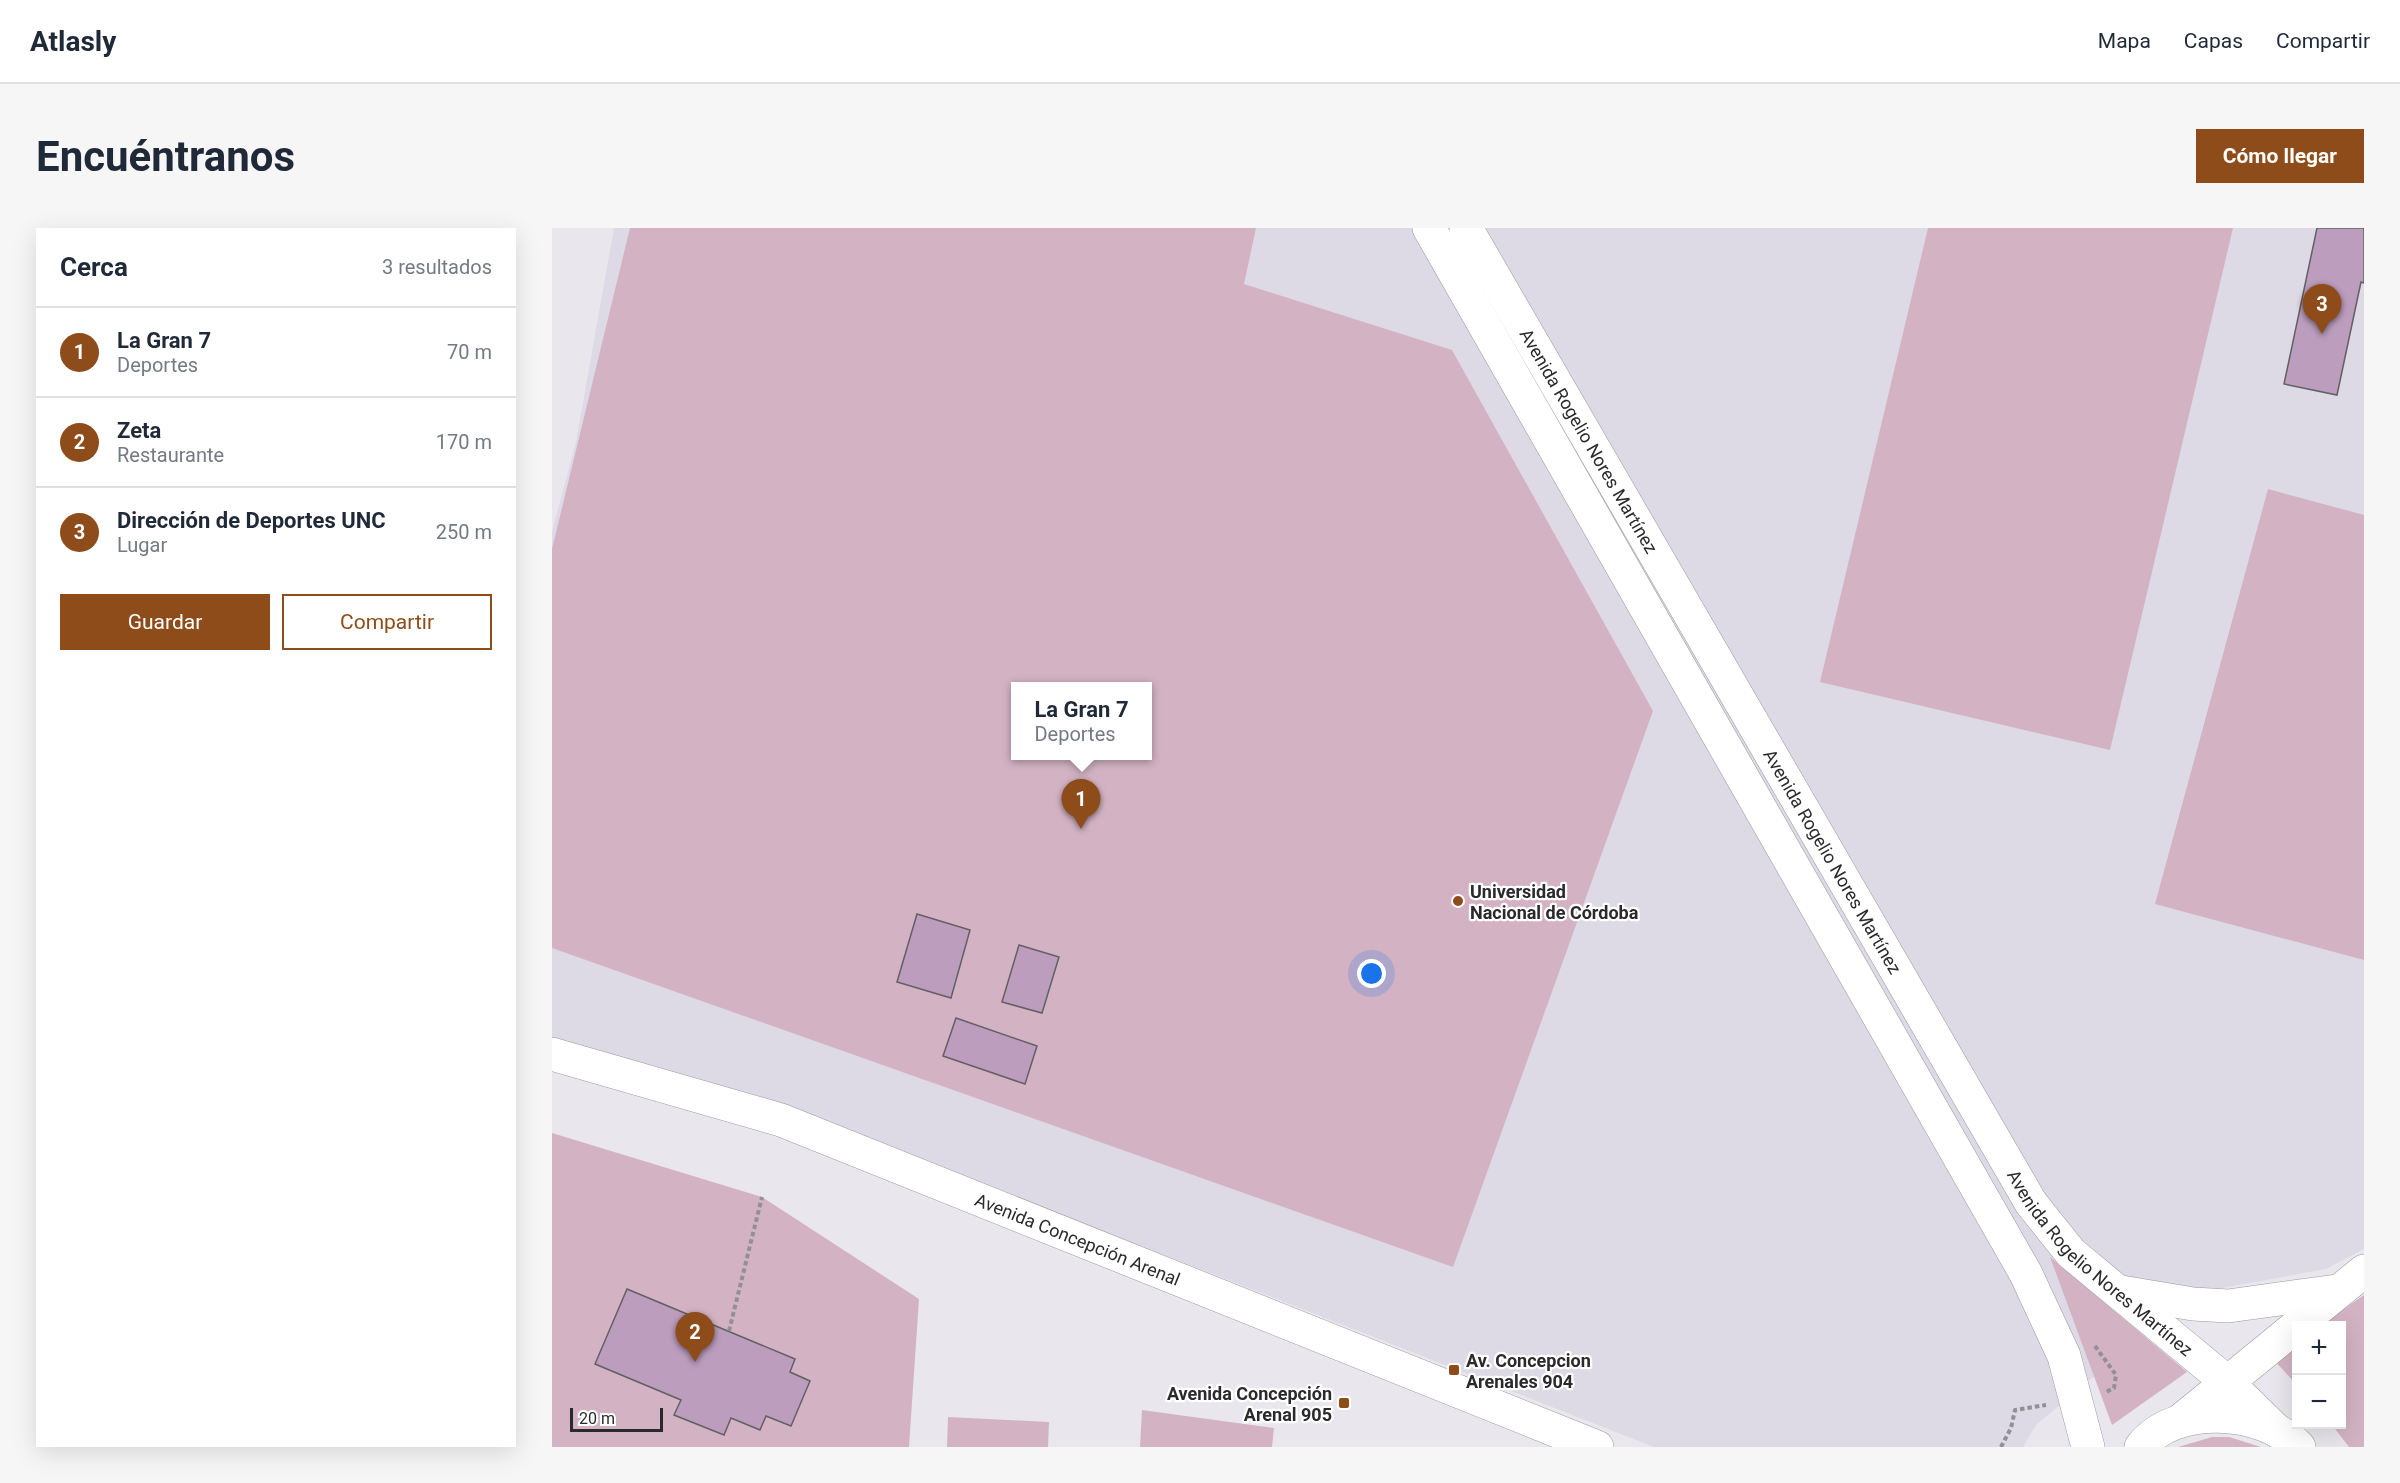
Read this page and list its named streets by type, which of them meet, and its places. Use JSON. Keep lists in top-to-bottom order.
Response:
{
  "streets": {
    "main road": ["Avenida Rogelio Nores Martínez", "Avenida Concepción Arenal"]
  },
  "places": {
    "other": ["Universidad Nacional de Córdoba"],
    "transit": ["Av. Concepcion Arenales 904", "Avenida Concepción Arenal 905"]
  },
  "scale_bar": "20 m",
  "page": {
    "header": "Atlasly",
    "nav": ["Mapa", "Capas", "Compartir"],
    "buttons": [
      "Cómo llegar",
      ["Guardar", "Compartir"]
    ],
    "title": "Encuéntranos",
    "heading": ["Cerca", "3 resultados"],
    "pins": ["3", "1", "2"],
    "list": [
      {
        "mark": "1",
        "name": "La Gran 7",
        "note": "Deportes",
        "value": "70 m"
      },
      {
        "mark": "2",
        "name": "Zeta",
        "note": "Restaurante",
        "value": "170 m"
      },
      {
        "mark": "3",
        "name": "Dirección de Deportes UNC",
        "note": "Lugar",
        "value": "250 m"
      }
    ],
    "popup": ["La Gran 7", "Deportes"],
    "map_buttons": ["+", "−"],
    "scale": "20 m"
  }
}
